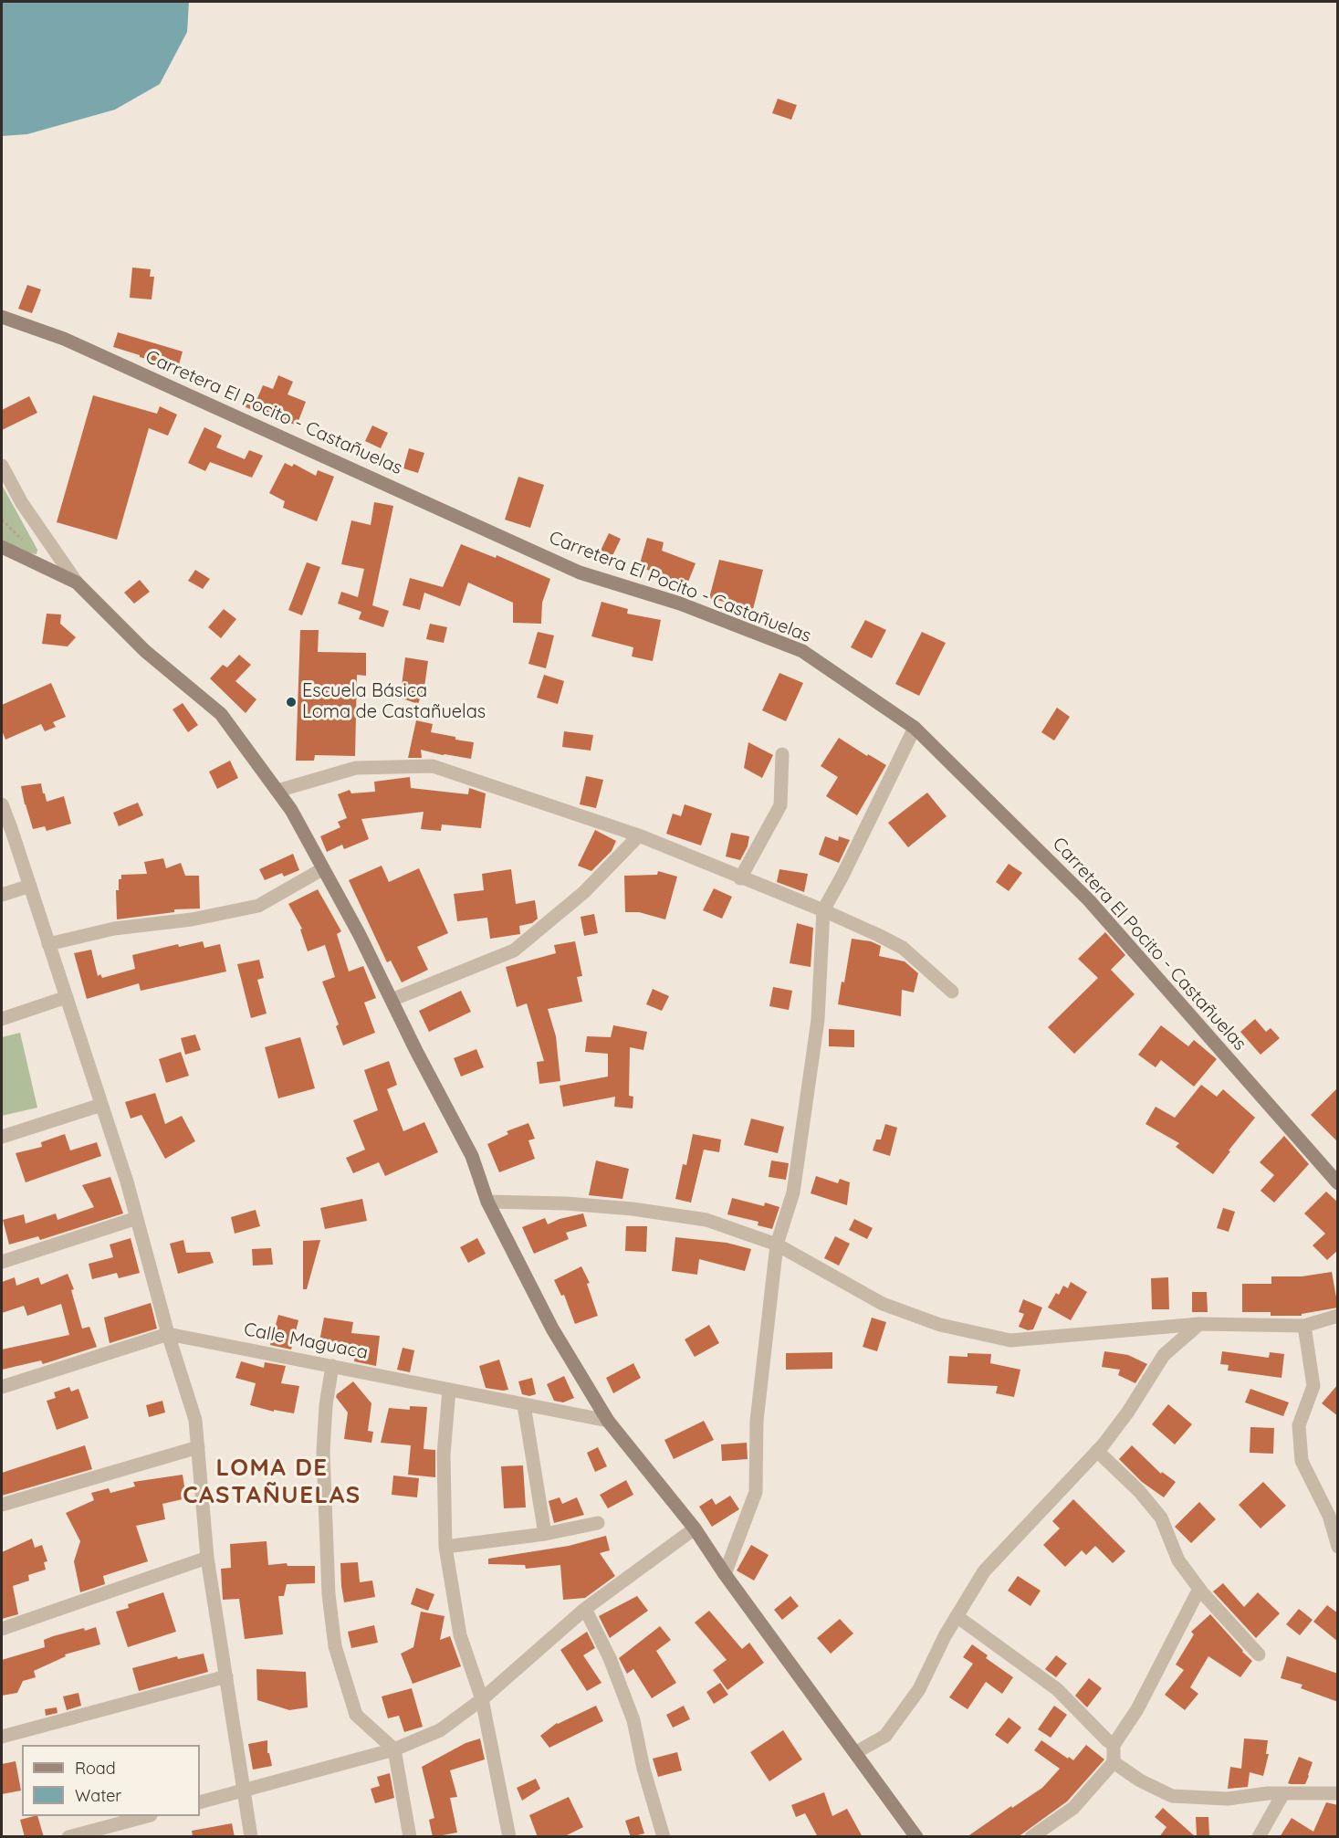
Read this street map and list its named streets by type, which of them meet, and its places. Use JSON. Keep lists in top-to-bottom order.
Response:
{
  "streets": {
    "main road": ["Carretera El Pocito - Castañuelas"],
    "street": ["Calle Maguaca"]
  },
  "districts": ["LOMA DE CASTAÑUELAS"],
  "places": ["Escuela Básica Loma de Castañuelas"],
  "legend": ["Road", "Water"]
}
